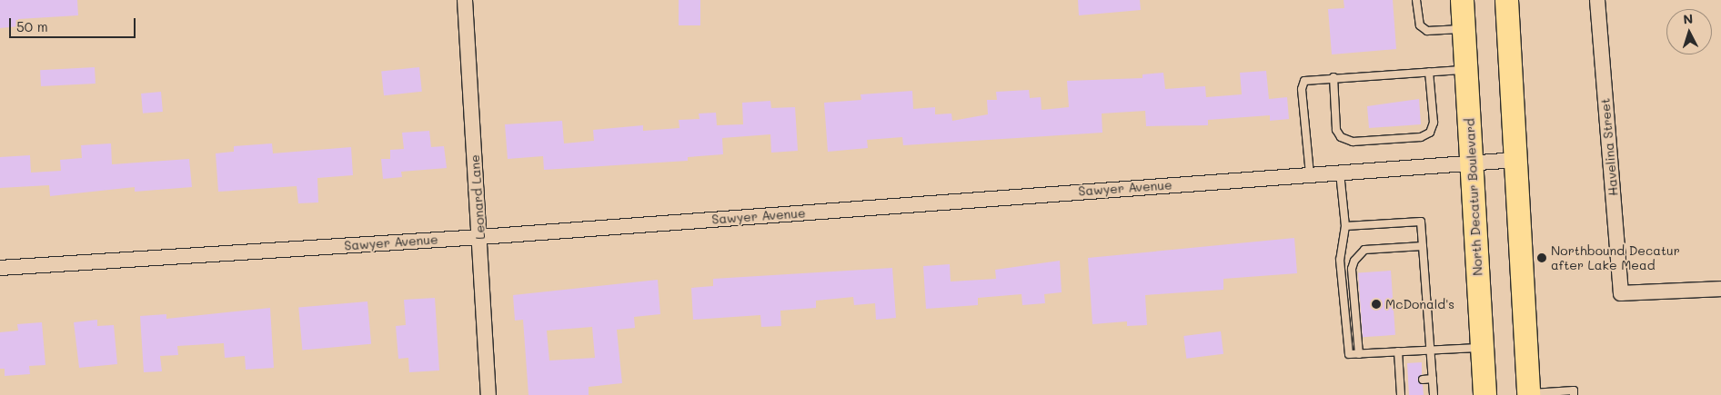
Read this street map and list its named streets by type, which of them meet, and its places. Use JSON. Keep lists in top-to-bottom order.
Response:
{
  "streets": {
    "main road": ["North Decatur Boulevard"],
    "street": ["Havelina Street", "Sawyer Avenue", "Leonard Lane"]
  },
  "crossings": [
    ["Sawyer Avenue", "Leonard Lane"],
    ["Sawyer Avenue", "North Decatur Boulevard"]
  ],
  "places": ["Northbound Decatur after Lake Mead", "McDonald's"],
  "scale_bar": "50 m",
  "north": "top"
}
